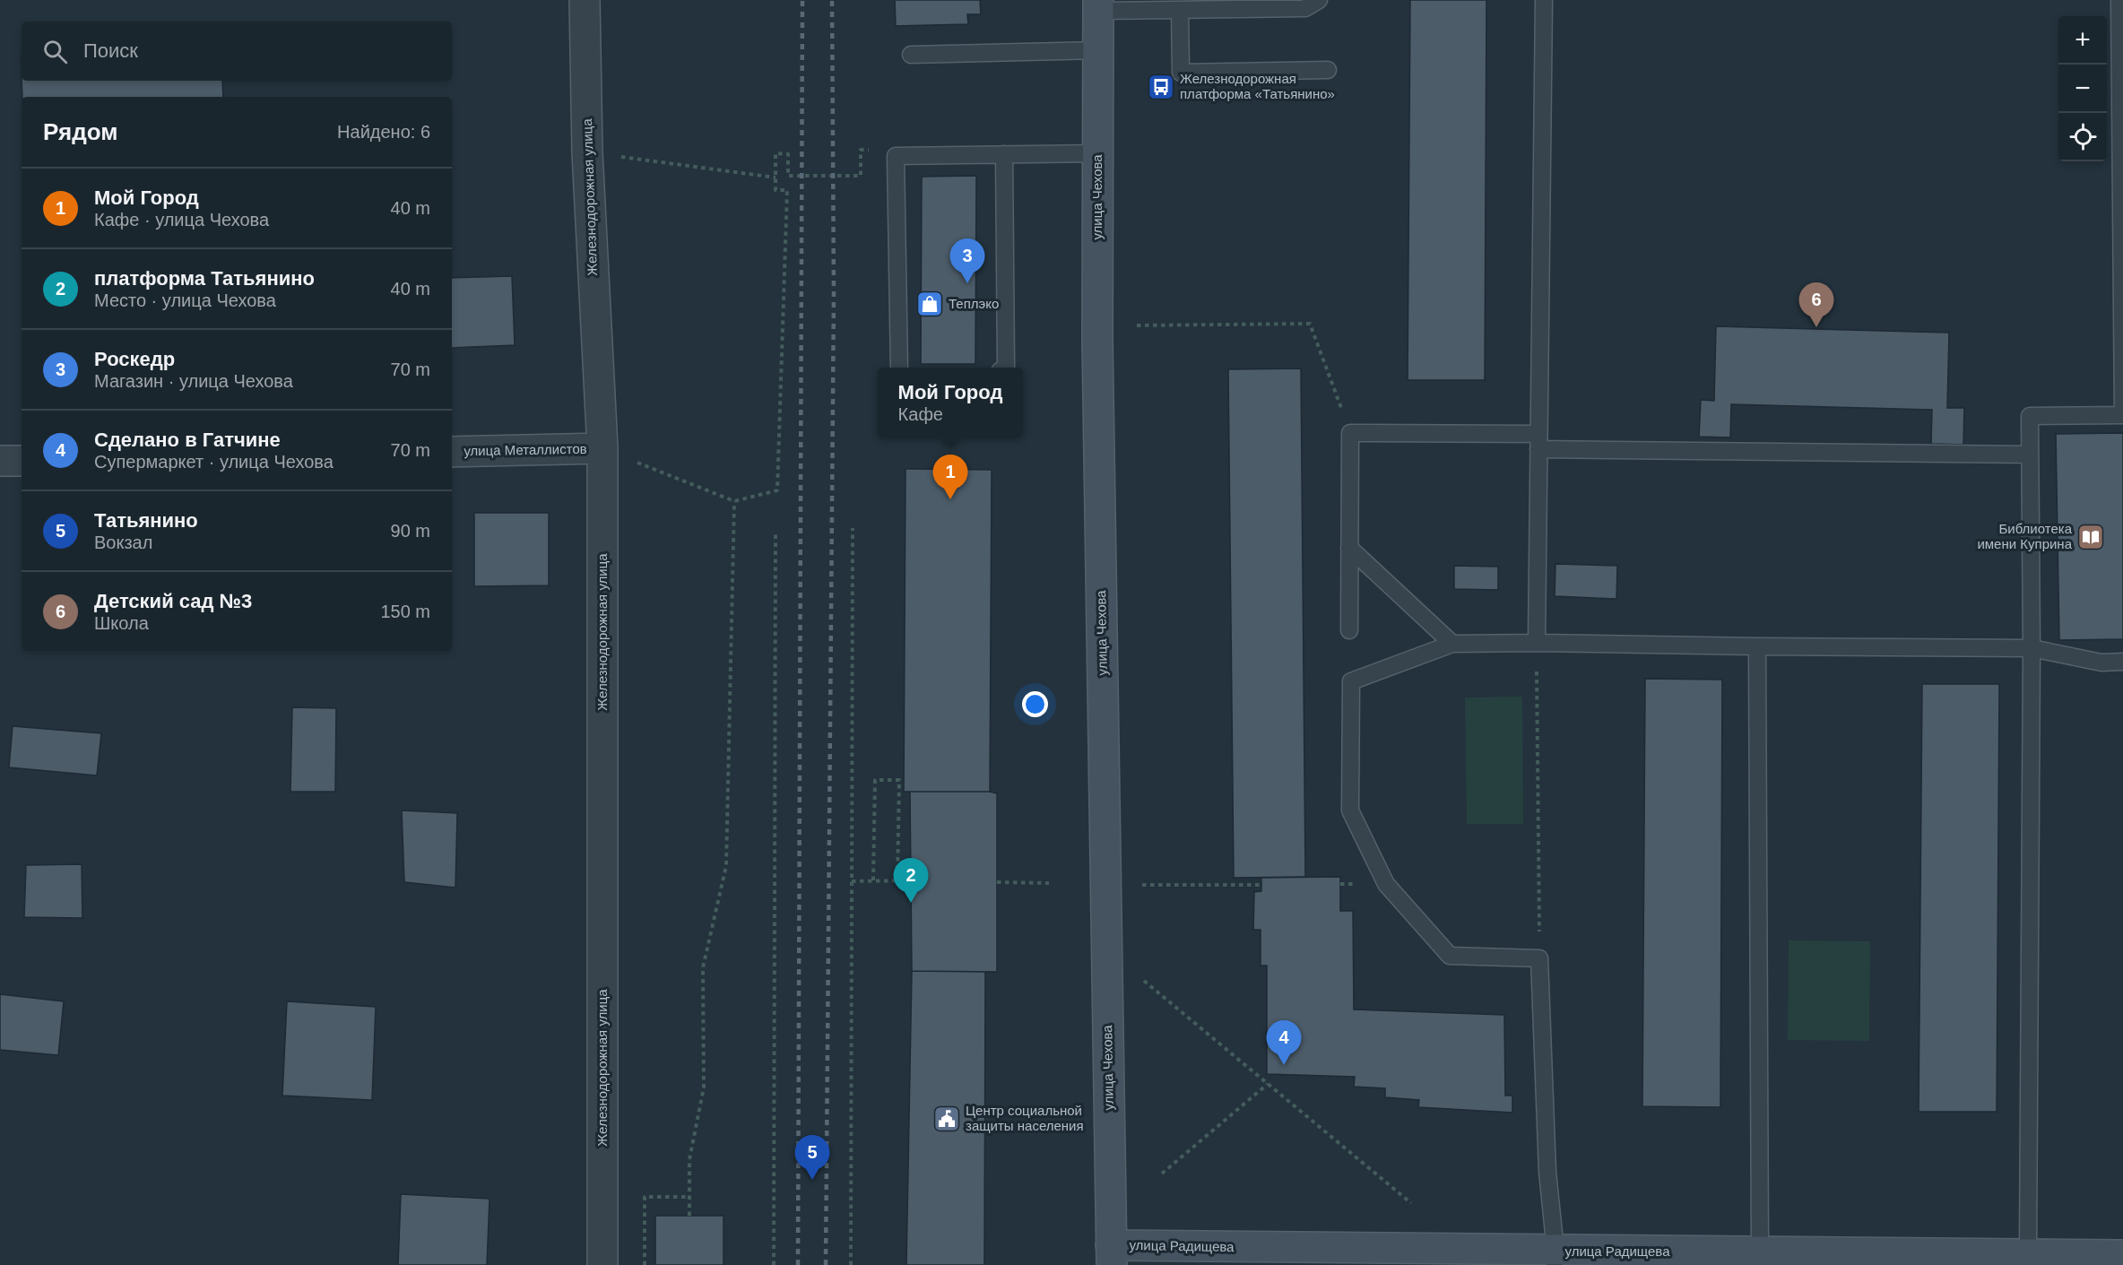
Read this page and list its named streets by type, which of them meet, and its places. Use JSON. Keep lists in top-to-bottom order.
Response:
{
  "streets": {
    "street": [
      "Железнодорожная улица",
      "улица Чехова",
      "улица Металлистов",
      "улица Радищева"
    ]
  },
  "crossings": [
    ["Железнодорожная улица", "улица Металлистов"],
    ["улица Чехова", "улица Радищева"]
  ],
  "places": {
    "bus stop": ["Железнодорожная платформа «Татьянино»"],
    "shop": ["Теплэко"],
    "library": ["Библиотека имени Куприна"],
    "public building": ["Центр социальной защиты населения"]
  },
  "page": {
    "map_buttons": ["+", "−"],
    "search": "Поиск",
    "heading": ["Рядом", "Найдено: 6"],
    "list": [
      {
        "mark": "1",
        "name": "Мой Город",
        "note": "Кафе · улица Чехова",
        "value": "40 m"
      },
      {
        "mark": "2",
        "name": "платформа Татьянино",
        "note": "Место · улица Чехова",
        "value": "40 m"
      },
      {
        "mark": "3",
        "name": "Роскедр",
        "note": "Магазин · улица Чехова",
        "value": "70 m"
      },
      {
        "mark": "4",
        "name": "Сделано в Гатчине",
        "note": "Супермаркет · улица Чехова",
        "value": "70 m"
      },
      {
        "mark": "5",
        "name": "Татьянино",
        "note": "Вокзал",
        "value": "90 m"
      },
      {
        "mark": "6",
        "name": "Детский сад №3",
        "note": "Школа",
        "value": "150 m"
      }
    ],
    "pins": [
      "3",
      "6",
      "1",
      "2",
      "4",
      "5"
    ],
    "popup": ["Мой Город", "Кафе"]
  }
}
